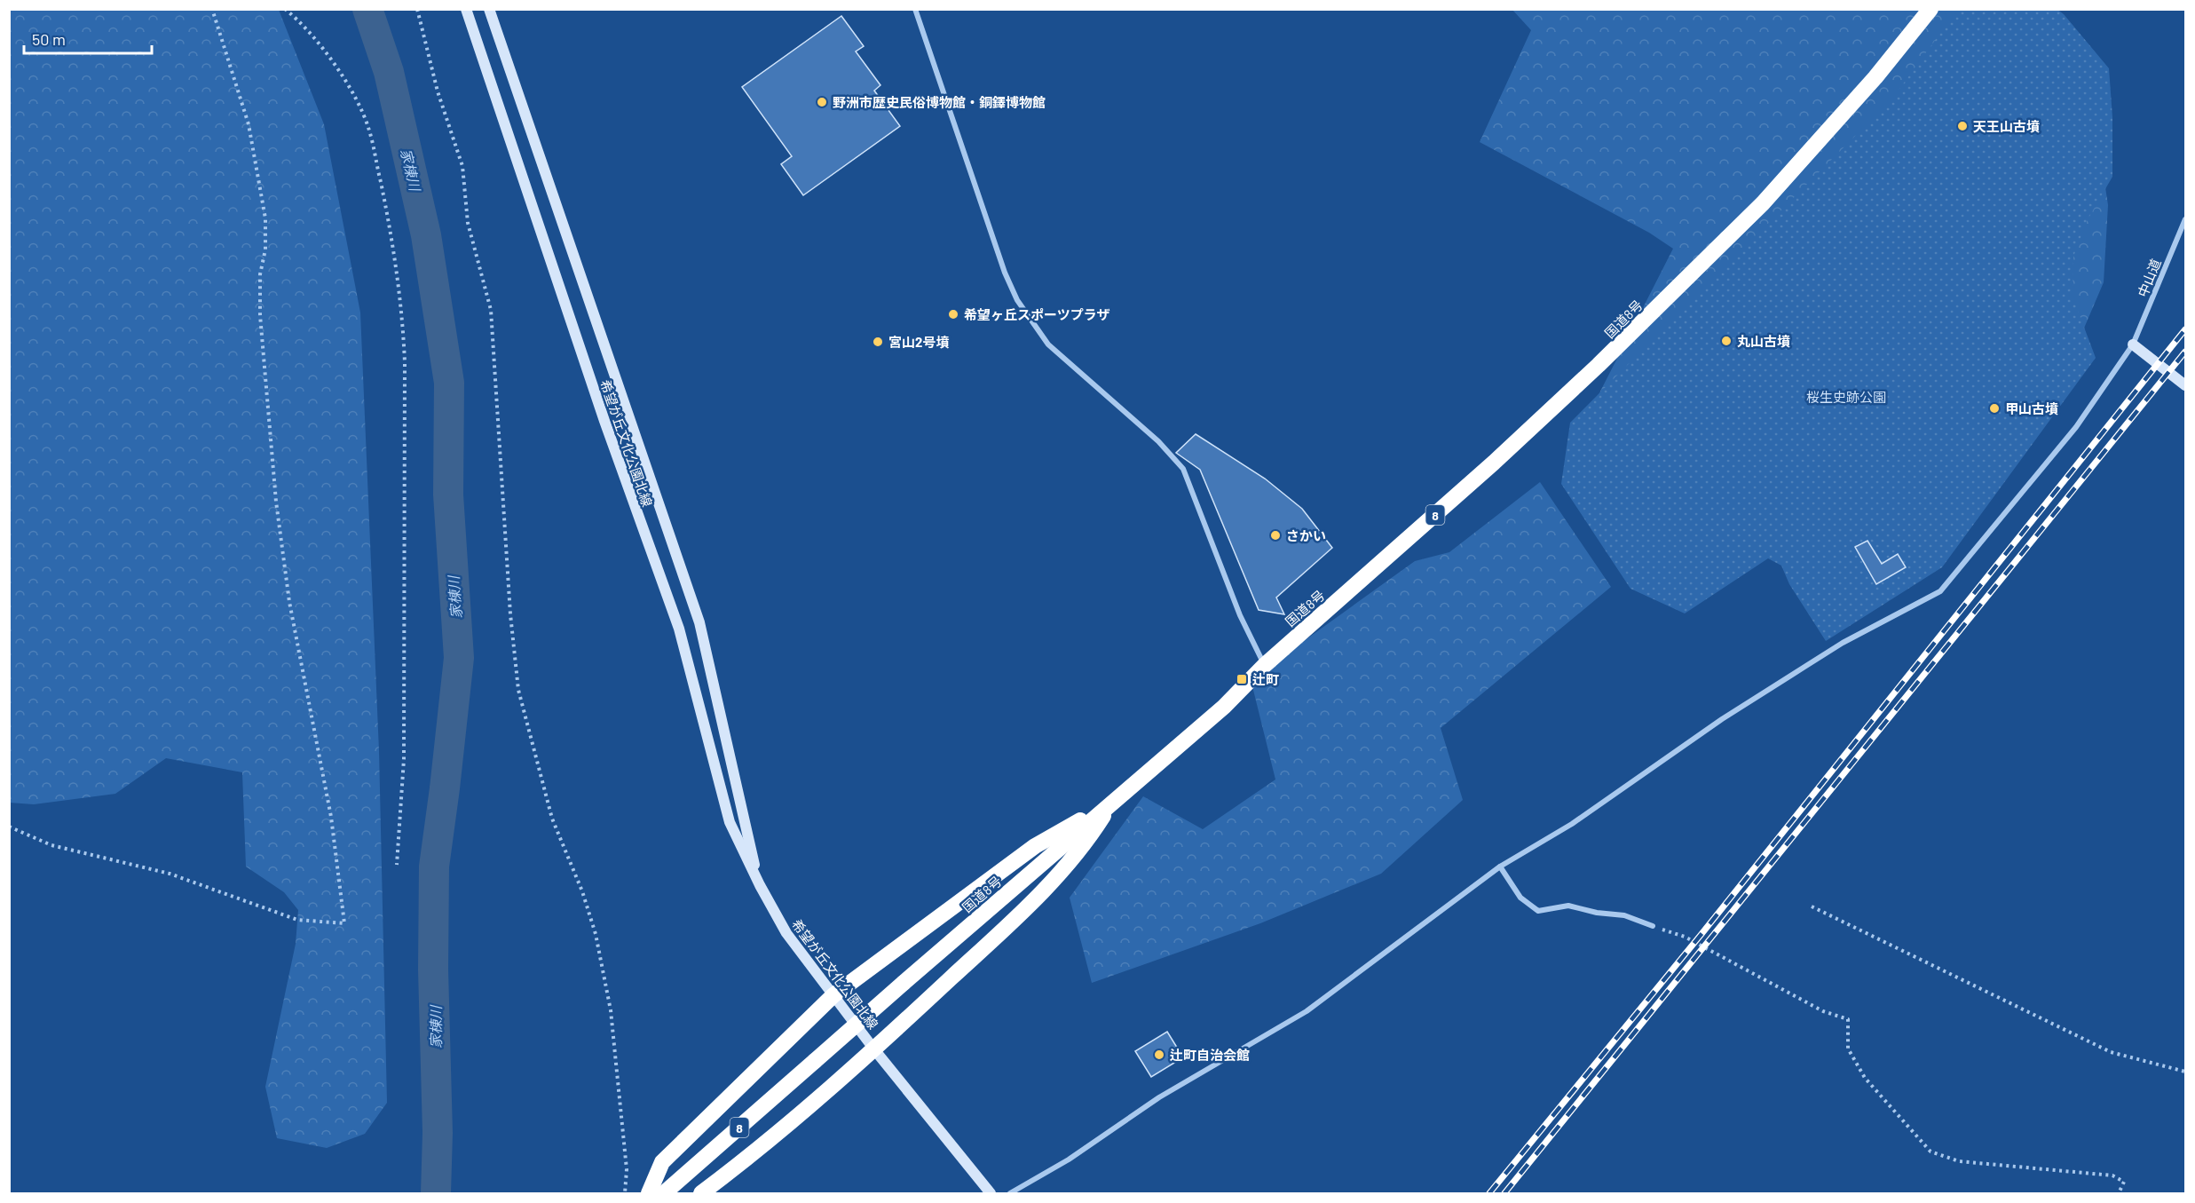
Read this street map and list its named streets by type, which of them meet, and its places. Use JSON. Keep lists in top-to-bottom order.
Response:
{
  "streets": {
    "highway": ["国道8号", "8"],
    "main road": ["希望が丘文化公園北線"],
    "street": ["中山道"]
  },
  "water": ["家棟川"],
  "parks": ["桜生史跡公園"],
  "places": {
    "other": [
      "野洲市歴史民俗博物館・銅鐸博物館",
      "天王山古墳",
      "希望ヶ丘スポーツプラザ",
      "丸山古墳",
      "宮山2号墳",
      "甲山古墳",
      "さかい",
      "辻町自治会館"
    ],
    "transit": ["辻町"]
  },
  "scale_bar": "50 m"
}
